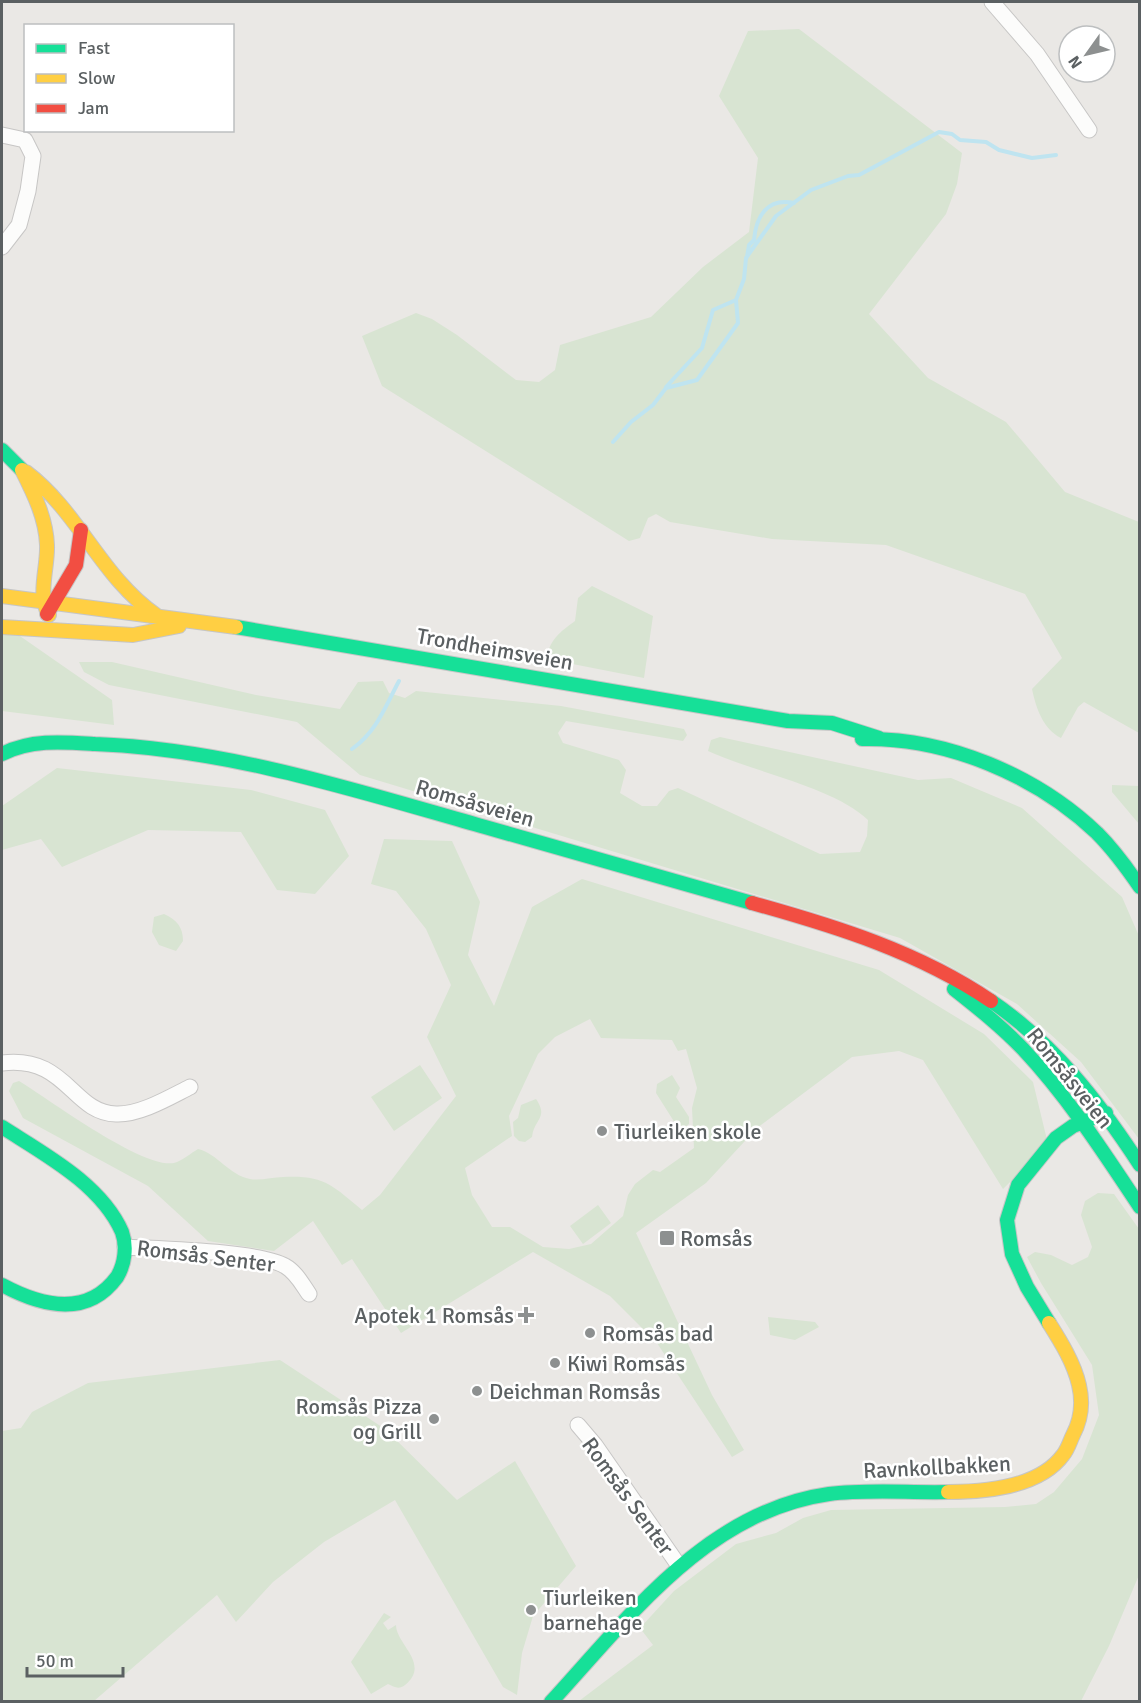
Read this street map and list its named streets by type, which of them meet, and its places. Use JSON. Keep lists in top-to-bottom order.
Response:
{
  "streets": {
    "main road": ["Trondheimsveien", "Romsåsveien", "Ravnkollbakken"],
    "street": ["Romsås Senter"]
  },
  "crossings": [
    ["Romsåsveien", "Ravnkollbakken"],
    ["Romsås Senter", "Ravnkollbakken"]
  ],
  "places": {
    "other": [
      "Tiurleiken skole",
      "Romsås bad",
      "Kiwi Romsås",
      "Deichman Romsås",
      "Romsås Pizza og Grill",
      "Tiurleiken barnehage"
    ],
    "transit": ["Romsås"],
    "health": ["Apotek 1 Romsås"]
  },
  "legend": ["Fast", "Slow", "Jam"],
  "scale_bar": "50 m",
  "north": "bottom left"
}
